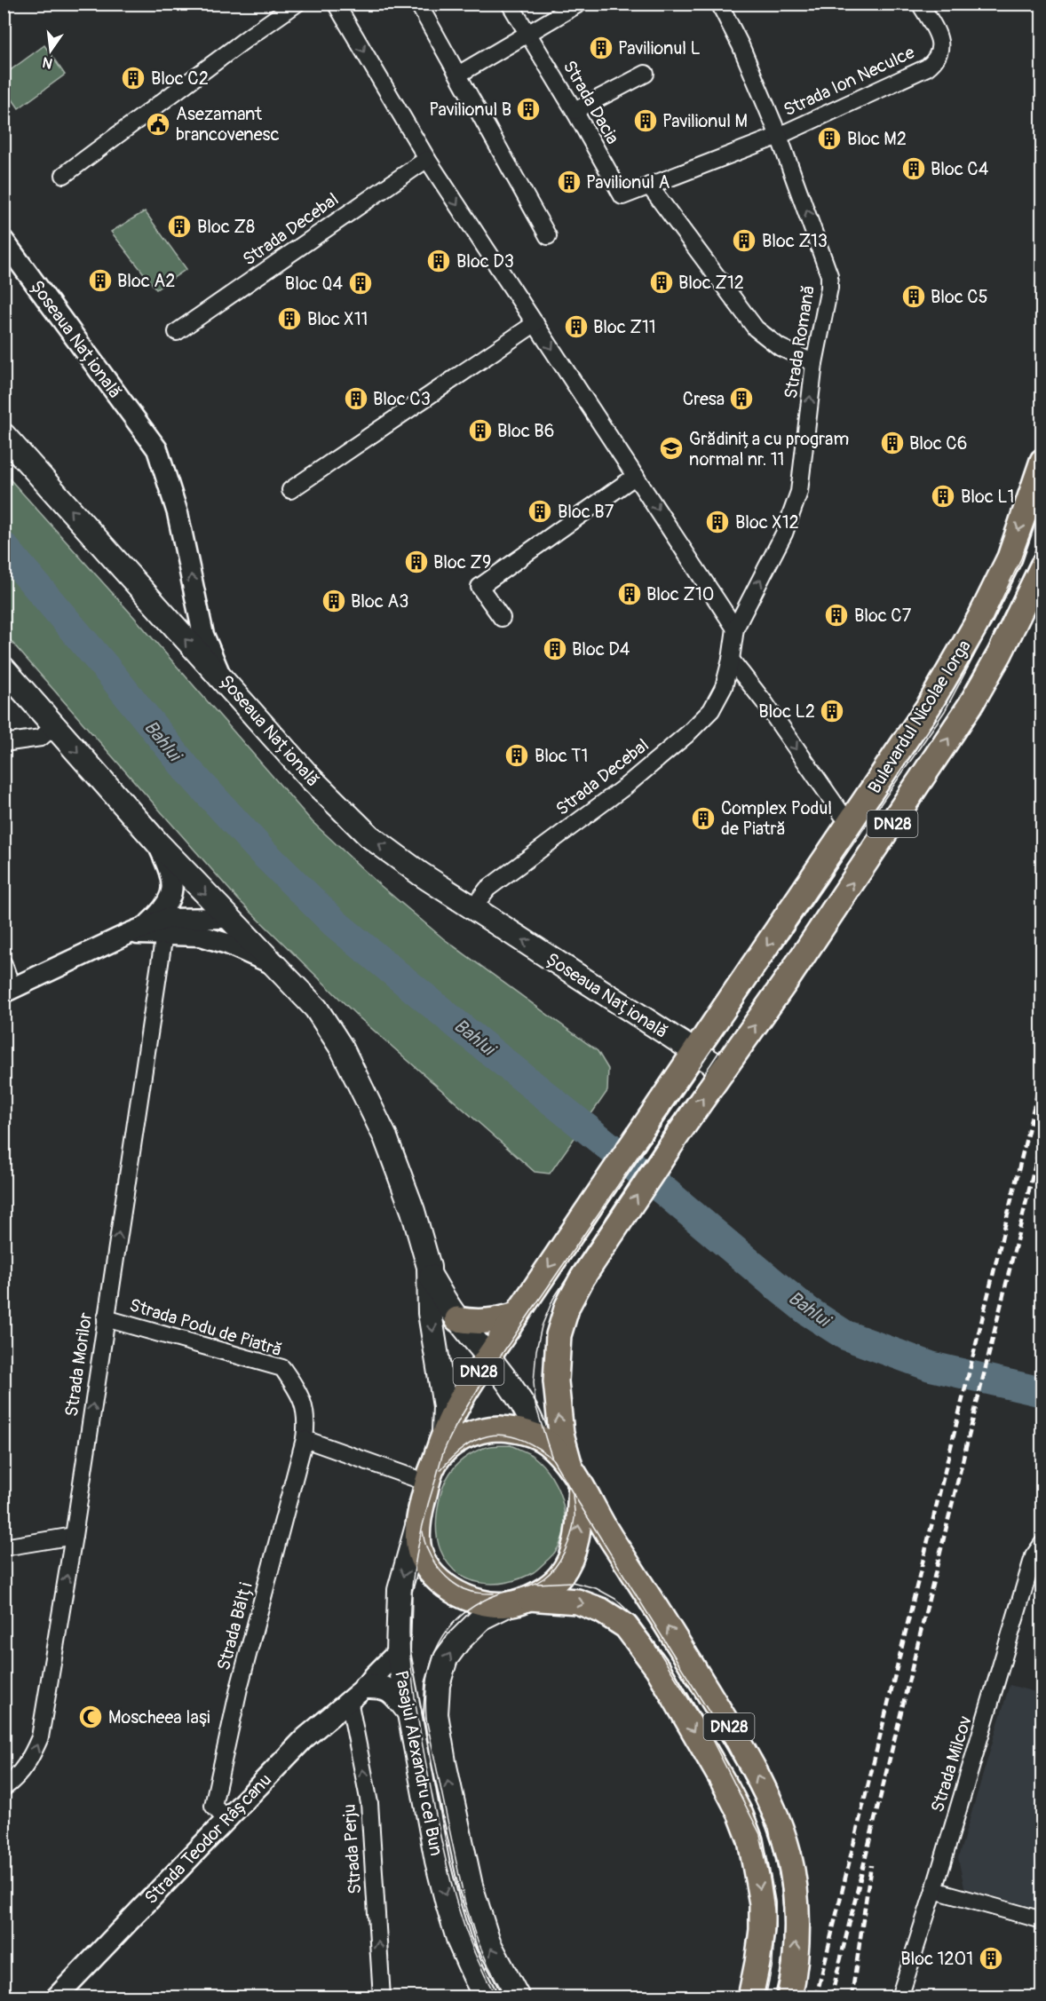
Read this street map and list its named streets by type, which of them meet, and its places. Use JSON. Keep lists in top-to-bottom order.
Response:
{
  "streets": {
    "main road": [
      "Șoseaua Națională",
      "Bulevardul Nicolae Iorga",
      "DN28",
      "Pasajul Alexandru cel Bun"
    ],
    "street": [
      "Strada Ion Neculce",
      "Strada Dacia",
      "Strada Decebal",
      "Strada Romană",
      "Strada Podu de Piatră",
      "Strada Morilor",
      "Strada Bălți",
      "Strada Milcov",
      "Strada Teodor Râșcanu",
      "Strada Perju"
    ]
  },
  "crossings": [
    ["Strada Ion Neculce", "Strada Dacia"],
    ["Strada Ion Neculce", "Strada Romană"],
    ["Strada Dacia", "Strada Romană"],
    ["Strada Decebal", "Șoseaua Națională"],
    ["Strada Decebal", "Strada Romană"],
    ["Șoseaua Națională", "Bulevardul Nicolae Iorga"],
    ["Bulevardul Nicolae Iorga", "DN28"],
    ["Bulevardul Nicolae Iorga", "Pasajul Alexandru cel Bun"],
    ["DN28", "Pasajul Alexandru cel Bun"],
    ["Strada Podu de Piatră", "Strada Morilor"],
    ["Strada Podu de Piatră", "Strada Bălți"],
    ["Strada Bălți", "Strada Teodor Râșcanu"],
    ["Pasajul Alexandru cel Bun", "Strada Teodor Râșcanu"],
    ["Strada Teodor Râșcanu", "Strada Perju"]
  ],
  "one_way": [
    "Șoseaua Națională",
    "Strada Romană",
    "Strada Morilor",
    "Strada Perju"
  ],
  "water": ["Bahlui"],
  "places": {
    "building": [
      "Pavilionul L",
      "Bloc C2",
      "Pavilionul B",
      "Pavilionul M",
      "Bloc M2",
      "Bloc C4",
      "Pavilionul A",
      "Bloc Z8",
      "Bloc Z13",
      "Bloc D3",
      "Bloc A2",
      "Bloc Z12",
      "Bloc Q4",
      "Bloc C5",
      "Bloc X11",
      "Bloc Z11",
      "Bloc C3",
      "Cresa",
      "Bloc B6",
      "Bloc C6",
      "Bloc L1",
      "Bloc B7",
      "Bloc X12",
      "Bloc Z9",
      "Bloc Z10",
      "Bloc A3",
      "Bloc C7",
      "Bloc D4",
      "Bloc L2",
      "Bloc T1",
      "Complex Podul de Piatră",
      "Bloc 1201"
    ],
    "public building": ["Asezamant brancovenesc"],
    "school or university": ["Grădinița cu program normal nr. 11"],
    "mosque": ["Moscheea Iaşi"]
  },
  "north": "bottom"
}
